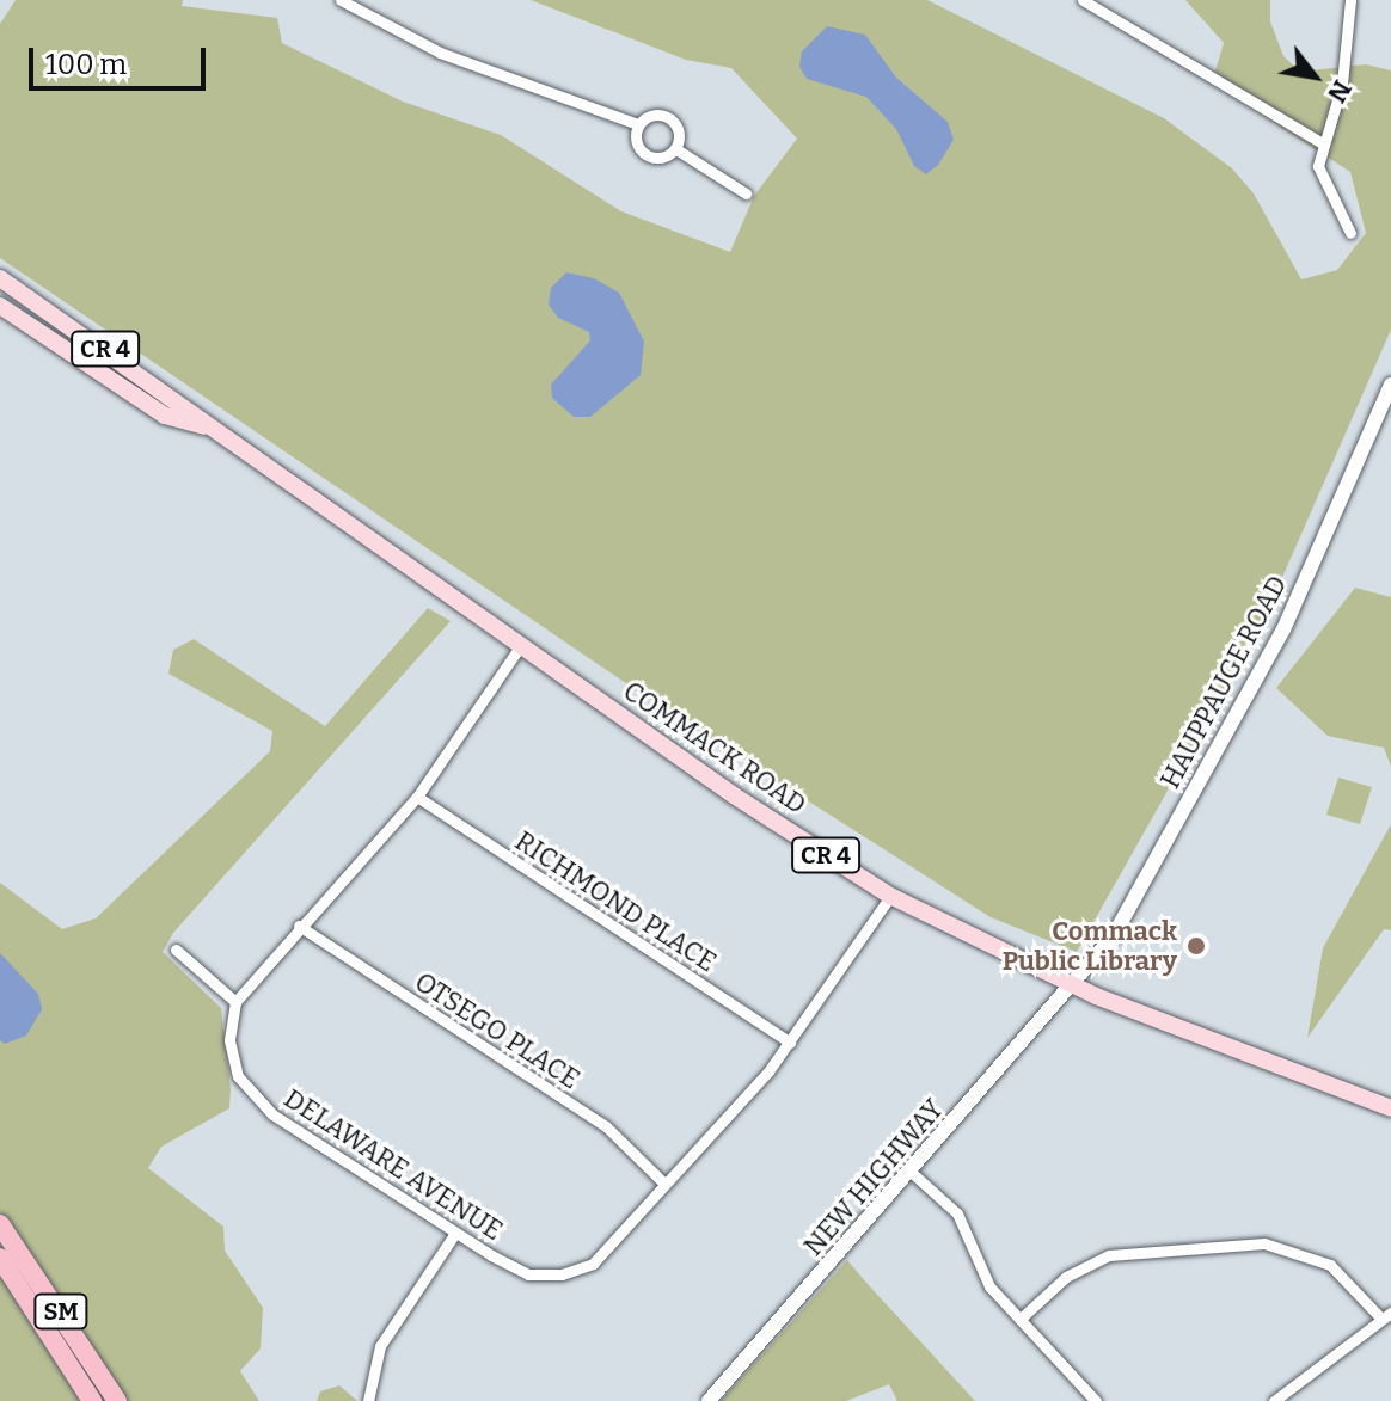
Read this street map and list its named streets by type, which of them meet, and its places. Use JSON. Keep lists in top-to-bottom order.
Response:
{
  "streets": {
    "highway": ["SM"],
    "main road": ["CR 4", "COMMACK ROAD"],
    "street": [
      "HAUPPAUGE ROAD",
      "RICHMOND PLACE",
      "OTSEGO PLACE",
      "DELAWARE AVENUE",
      "NEW HIGHWAY"
    ]
  },
  "crossings": [
    ["HAUPPAUGE ROAD", "COMMACK ROAD"],
    ["HAUPPAUGE ROAD", "NEW HIGHWAY"],
    ["COMMACK ROAD", "DELAWARE AVENUE"],
    ["COMMACK ROAD", "NEW HIGHWAY"],
    ["RICHMOND PLACE", "DELAWARE AVENUE"],
    ["OTSEGO PLACE", "DELAWARE AVENUE"]
  ],
  "places": ["Commack Public Library"],
  "scale_bar": "100 m",
  "north": "bottom right"
}
